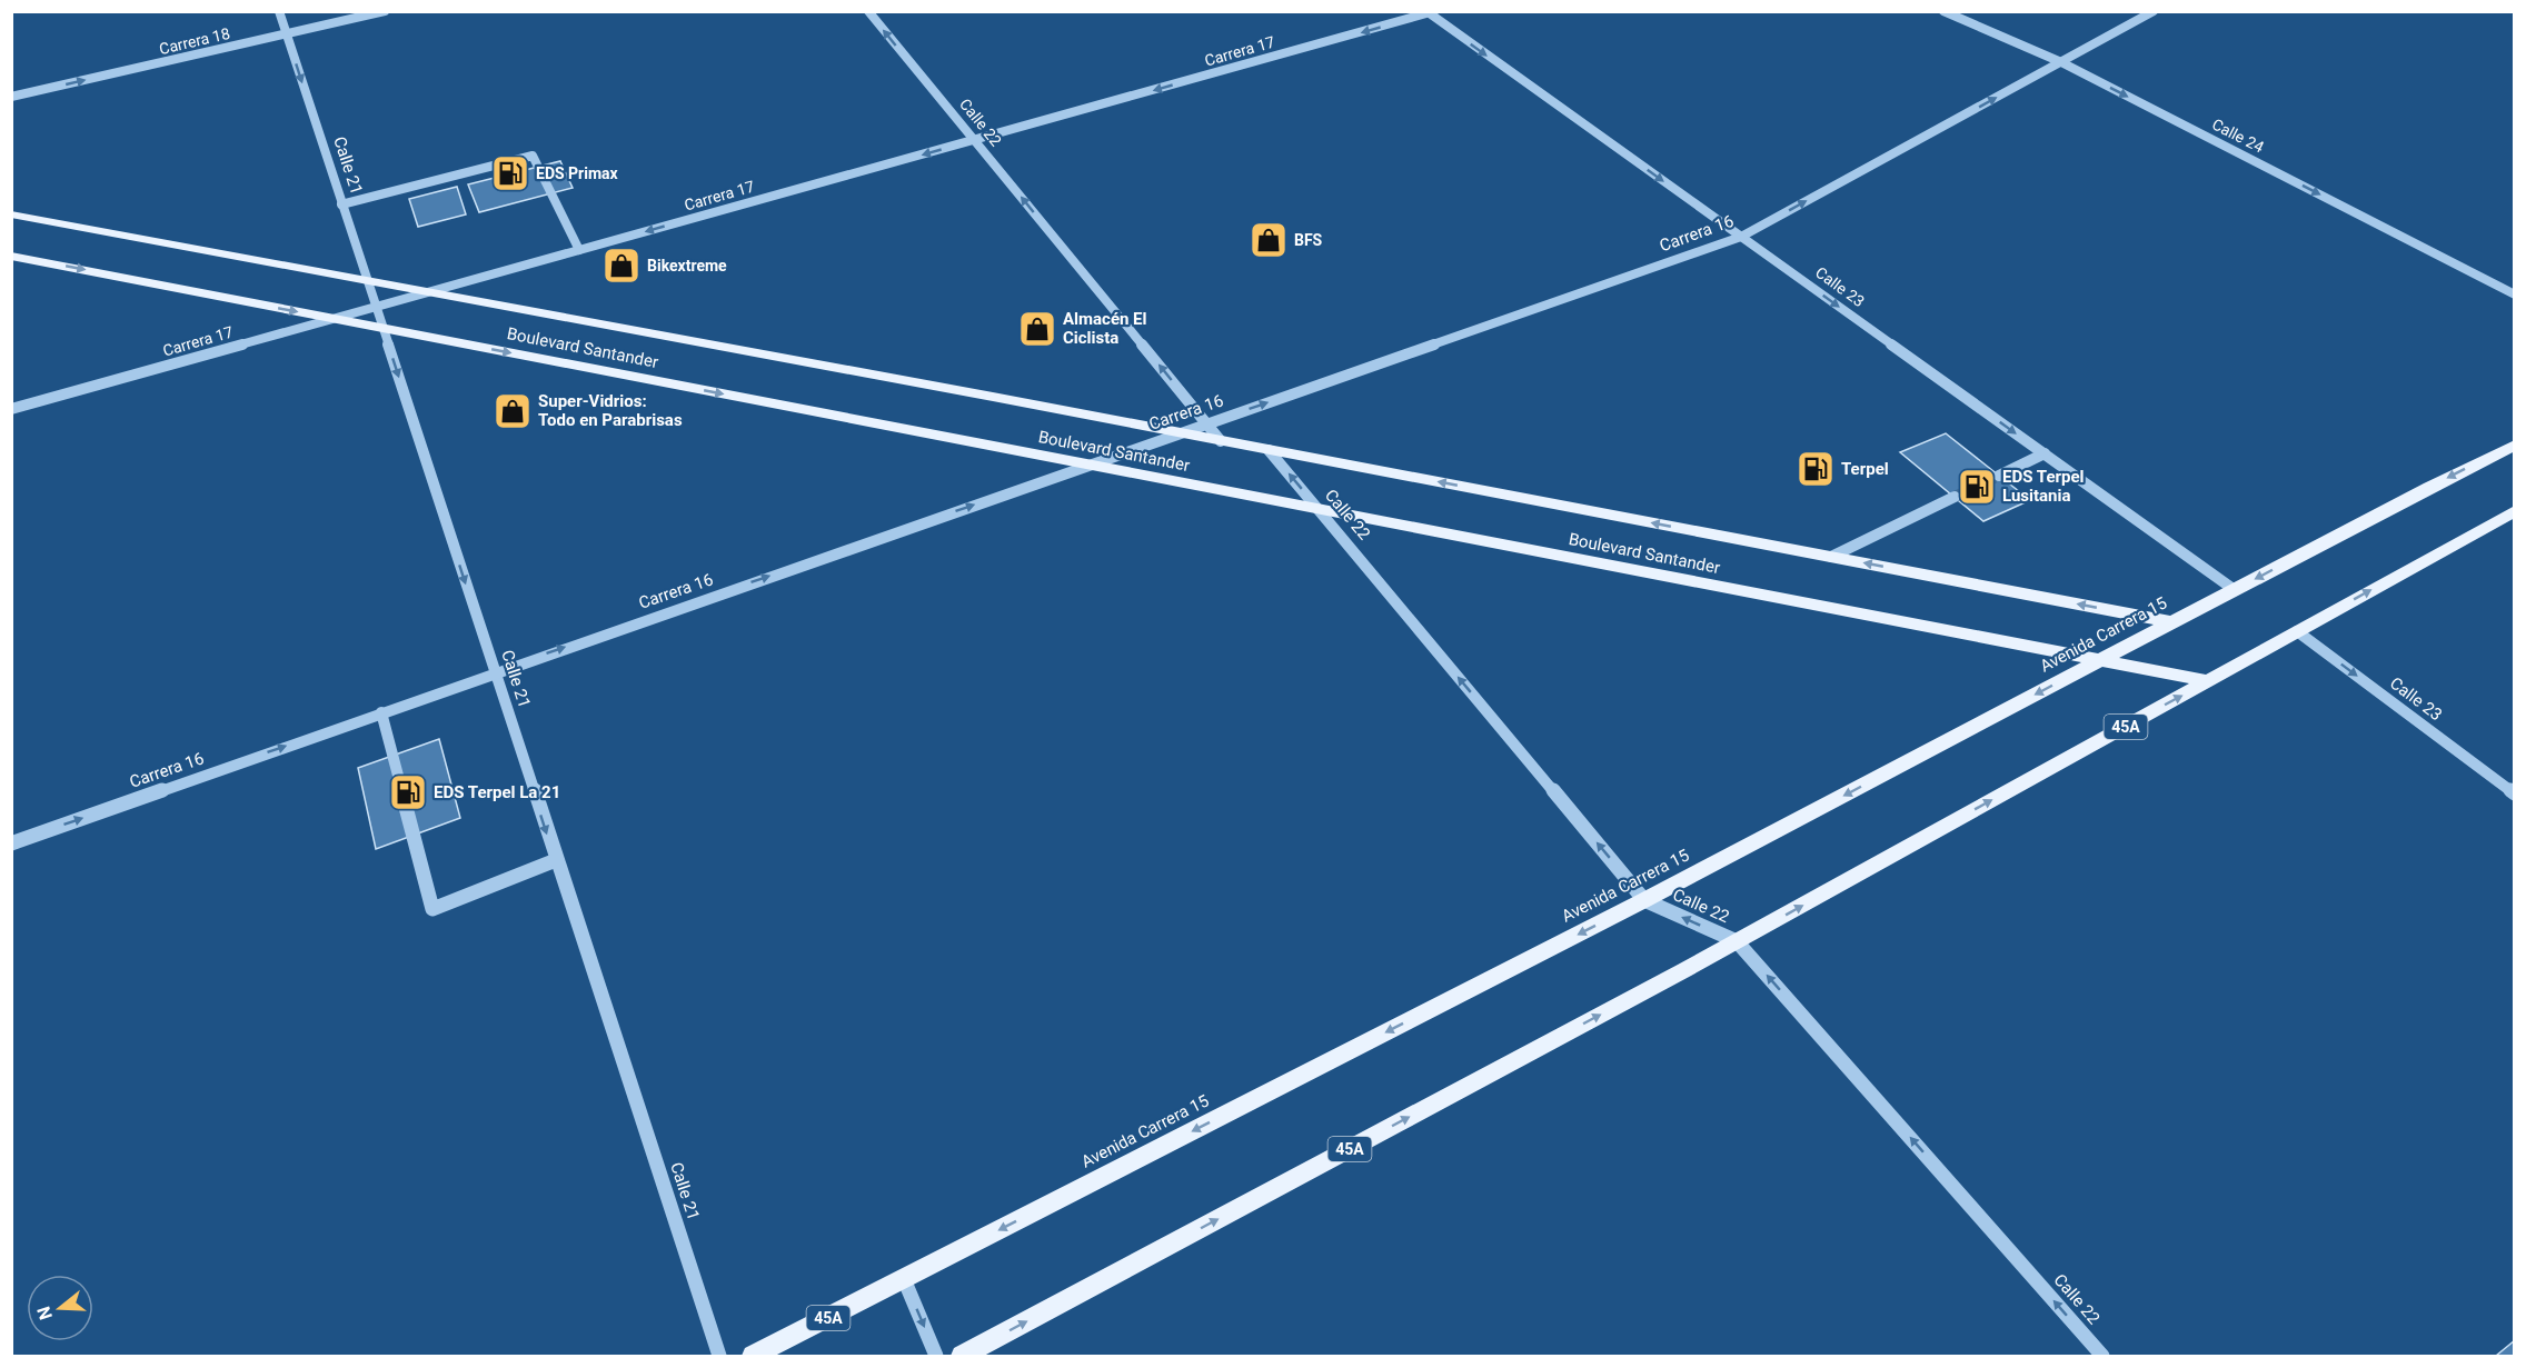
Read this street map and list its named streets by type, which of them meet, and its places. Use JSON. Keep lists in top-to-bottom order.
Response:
{
  "streets": {
    "main road": ["Boulevard Santander", "Avenida Carrera 15", "45A"],
    "street": [
      "Carrera 18",
      "Carrera 17",
      "Calle 22",
      "Calle 24",
      "Calle 21",
      "Carrera 16",
      "Calle 23"
    ]
  },
  "crossings": [
    ["Carrera 18", "Calle 21"],
    ["Carrera 17", "Calle 22"],
    ["Carrera 17", "Calle 21"],
    ["Carrera 17", "Calle 23"],
    ["Carrera 17", "Boulevard Santander"],
    ["Calle 22", "Carrera 16"],
    ["Calle 22", "Boulevard Santander"],
    ["Calle 22", "Avenida Carrera 15"],
    ["Calle 22", "45A"],
    ["Calle 24", "Carrera 16"],
    ["Calle 21", "Carrera 16"],
    ["Calle 21", "Boulevard Santander"],
    ["Carrera 16", "Calle 23"],
    ["Carrera 16", "Boulevard Santander"],
    ["Calle 23", "Avenida Carrera 15"],
    ["Calle 23", "45A"],
    ["Boulevard Santander", "Avenida Carrera 15"],
    ["Boulevard Santander", "45A"]
  ],
  "one_way": [
    "Carrera 18",
    "Carrera 17",
    "Calle 22",
    "Calle 24",
    "Calle 21",
    "Carrera 16",
    "Calle 23"
  ],
  "places": {
    "fuel station": [
      "EDS Primax",
      "Terpel",
      "EDS Terpel Lusitania",
      "EDS Terpel La 21"
    ],
    "shop": [
      "BFS",
      "Bikextreme",
      "Almacén El Ciclista",
      "Super-Vidrios: Todo en Parabrisas"
    ]
  },
  "north": "left"
}
